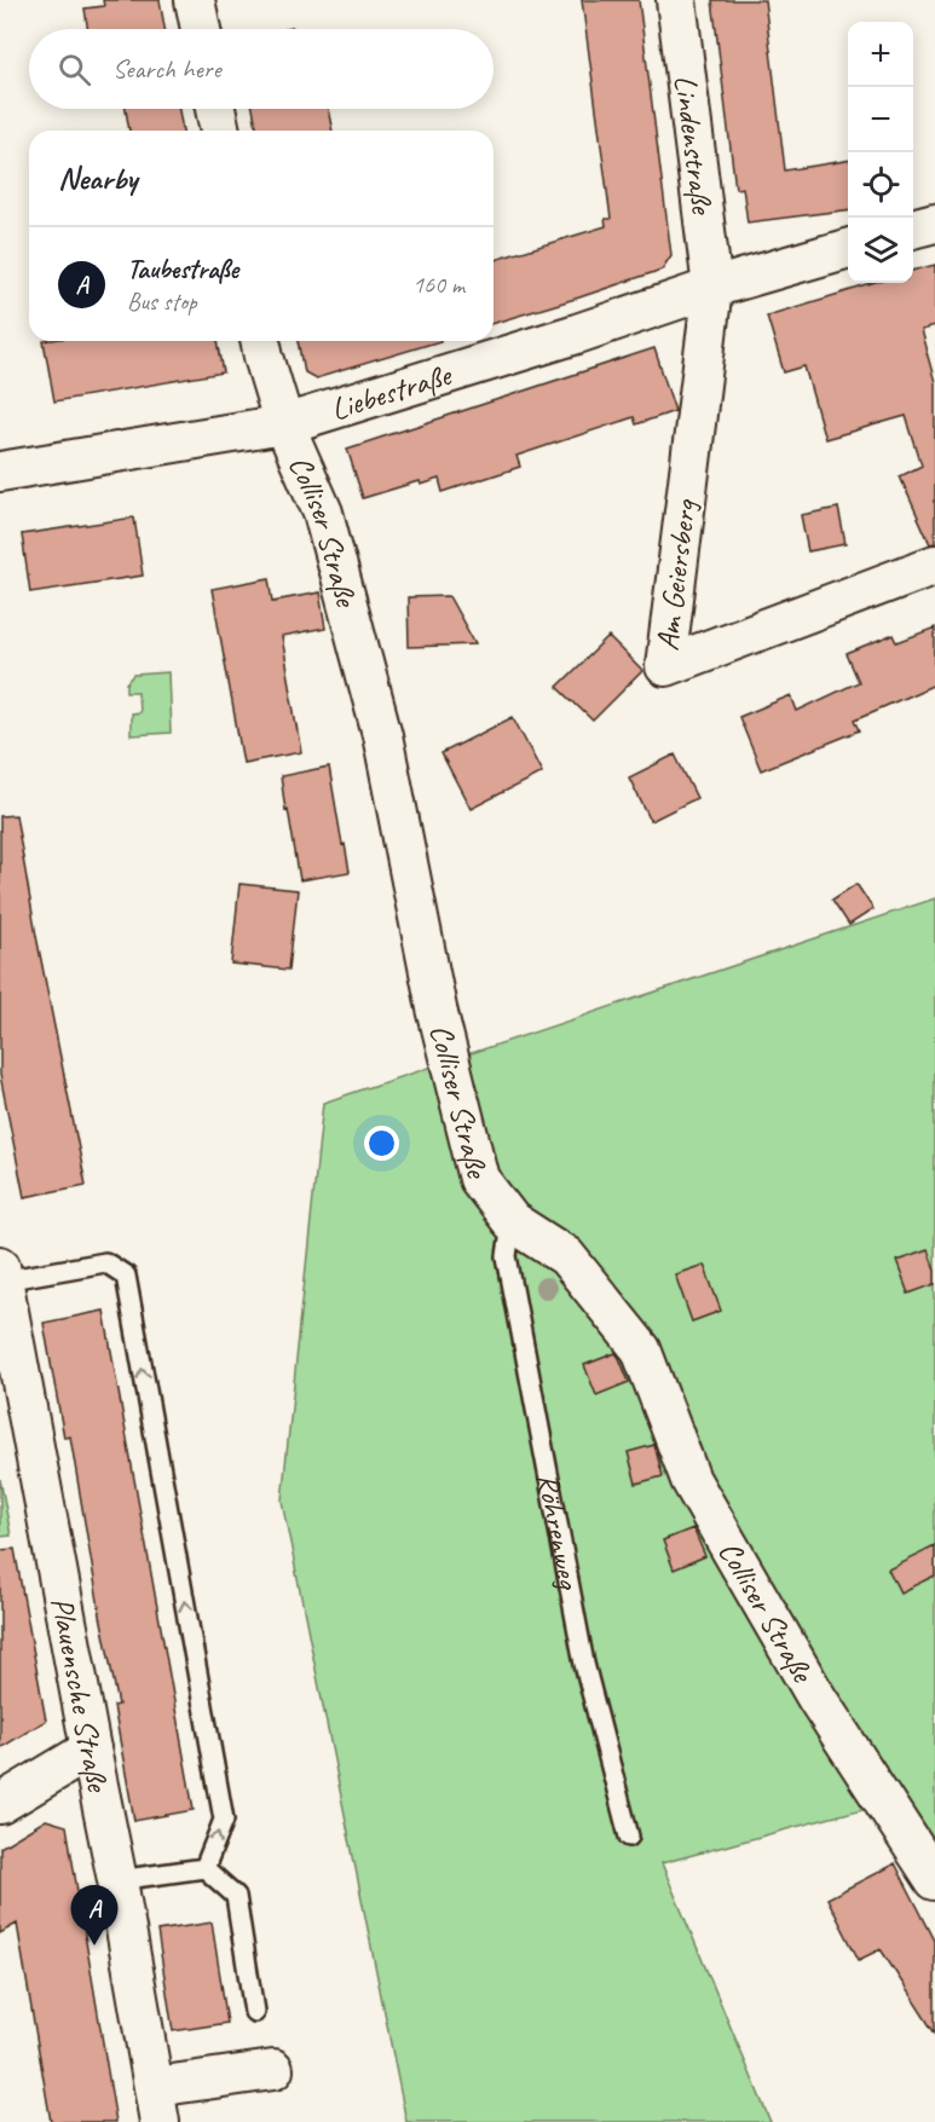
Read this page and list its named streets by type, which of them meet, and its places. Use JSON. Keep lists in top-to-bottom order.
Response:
{
  "streets": {
    "street": [
      "Lindenstraße",
      "Liebestraße",
      "Colliser Straße",
      "Am Geiersberg",
      "Plauensche Straße"
    ],
    "lane": ["Röhrenweg"]
  },
  "crossings": [
    ["Lindenstraße", "Liebestraße"],
    ["Lindenstraße", "Am Geiersberg"],
    ["Liebestraße", "Colliser Straße"],
    ["Liebestraße", "Am Geiersberg"],
    ["Colliser Straße", "Röhrenweg"]
  ],
  "page": {
    "map_buttons": ["+", "−"],
    "search": "Search here",
    "heading": "Nearby",
    "list": [
      {
        "mark": "A",
        "name": "Taubestraße",
        "note": "Bus stop",
        "value": "160 m"
      }
    ],
    "pins": "A"
  }
}
